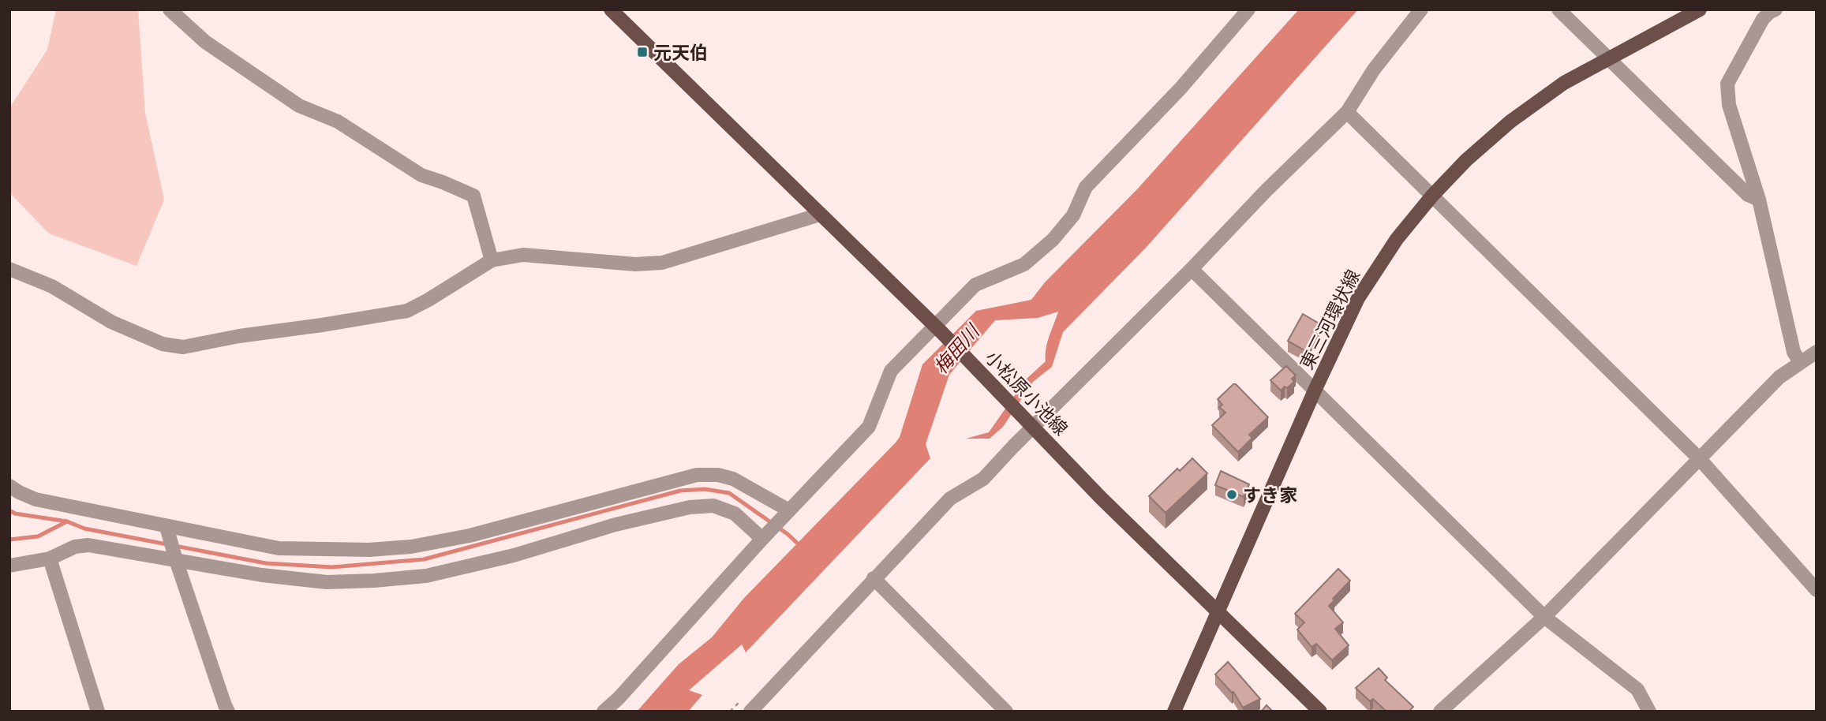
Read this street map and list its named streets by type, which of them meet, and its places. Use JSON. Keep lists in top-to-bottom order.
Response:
{
  "streets": {
    "main road": ["東三河環状線", "小松原小池線"]
  },
  "crossings": [
    ["東三河環状線", "小松原小池線"]
  ],
  "water": ["梅田川"],
  "places": {
    "transit": ["元天伯"],
    "other": ["すき家"]
  }
}
